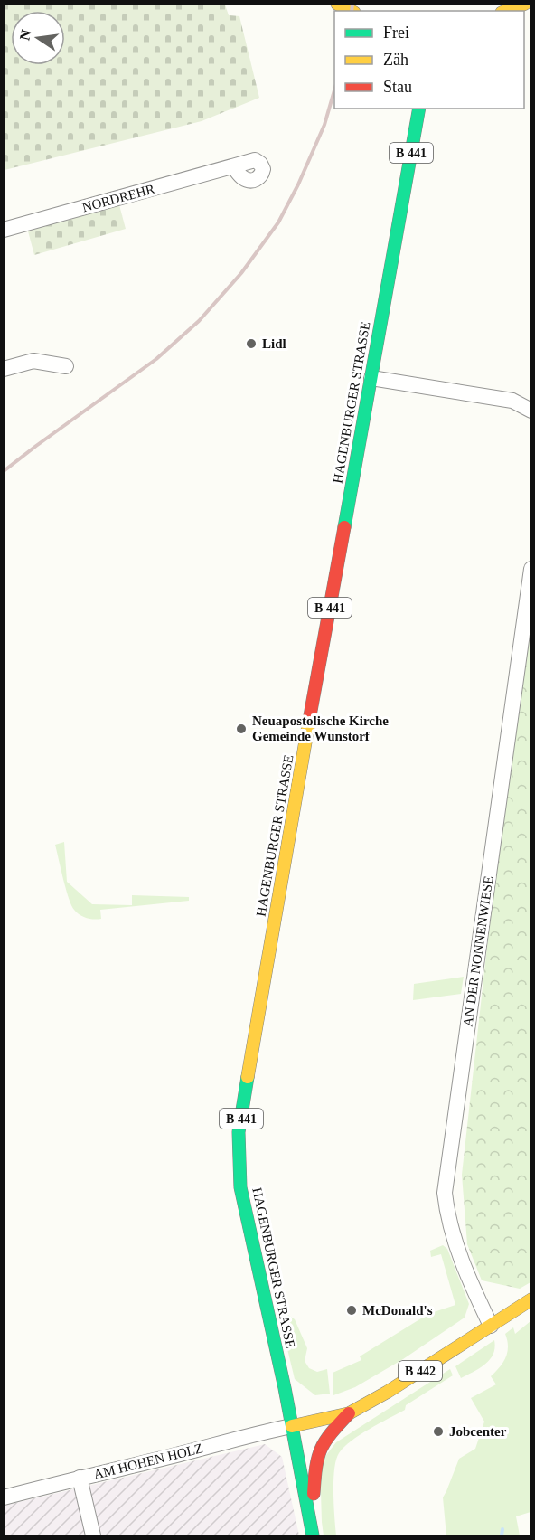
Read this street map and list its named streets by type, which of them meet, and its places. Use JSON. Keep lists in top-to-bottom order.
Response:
{
  "streets": {
    "main road": ["B 441", "HAGENBURGER STRASSE", "B 442"],
    "street": ["NORDREHR", "AN DER NONNENWIESE", "AM HOHEN HOLZ"]
  },
  "crossings": [
    ["HAGENBURGER STRASSE", "B 442"],
    ["HAGENBURGER STRASSE", "AM HOHEN HOLZ"],
    ["AN DER NONNENWIESE", "B 442"],
    ["B 442", "AM HOHEN HOLZ"]
  ],
  "places": [
    "Lidl",
    "Neuapostolische Kirche Gemeinde Wunstorf",
    "McDonald's",
    "Jobcenter"
  ],
  "legend": ["Frei", "Zäh", "Stau"],
  "north": "left"
}
